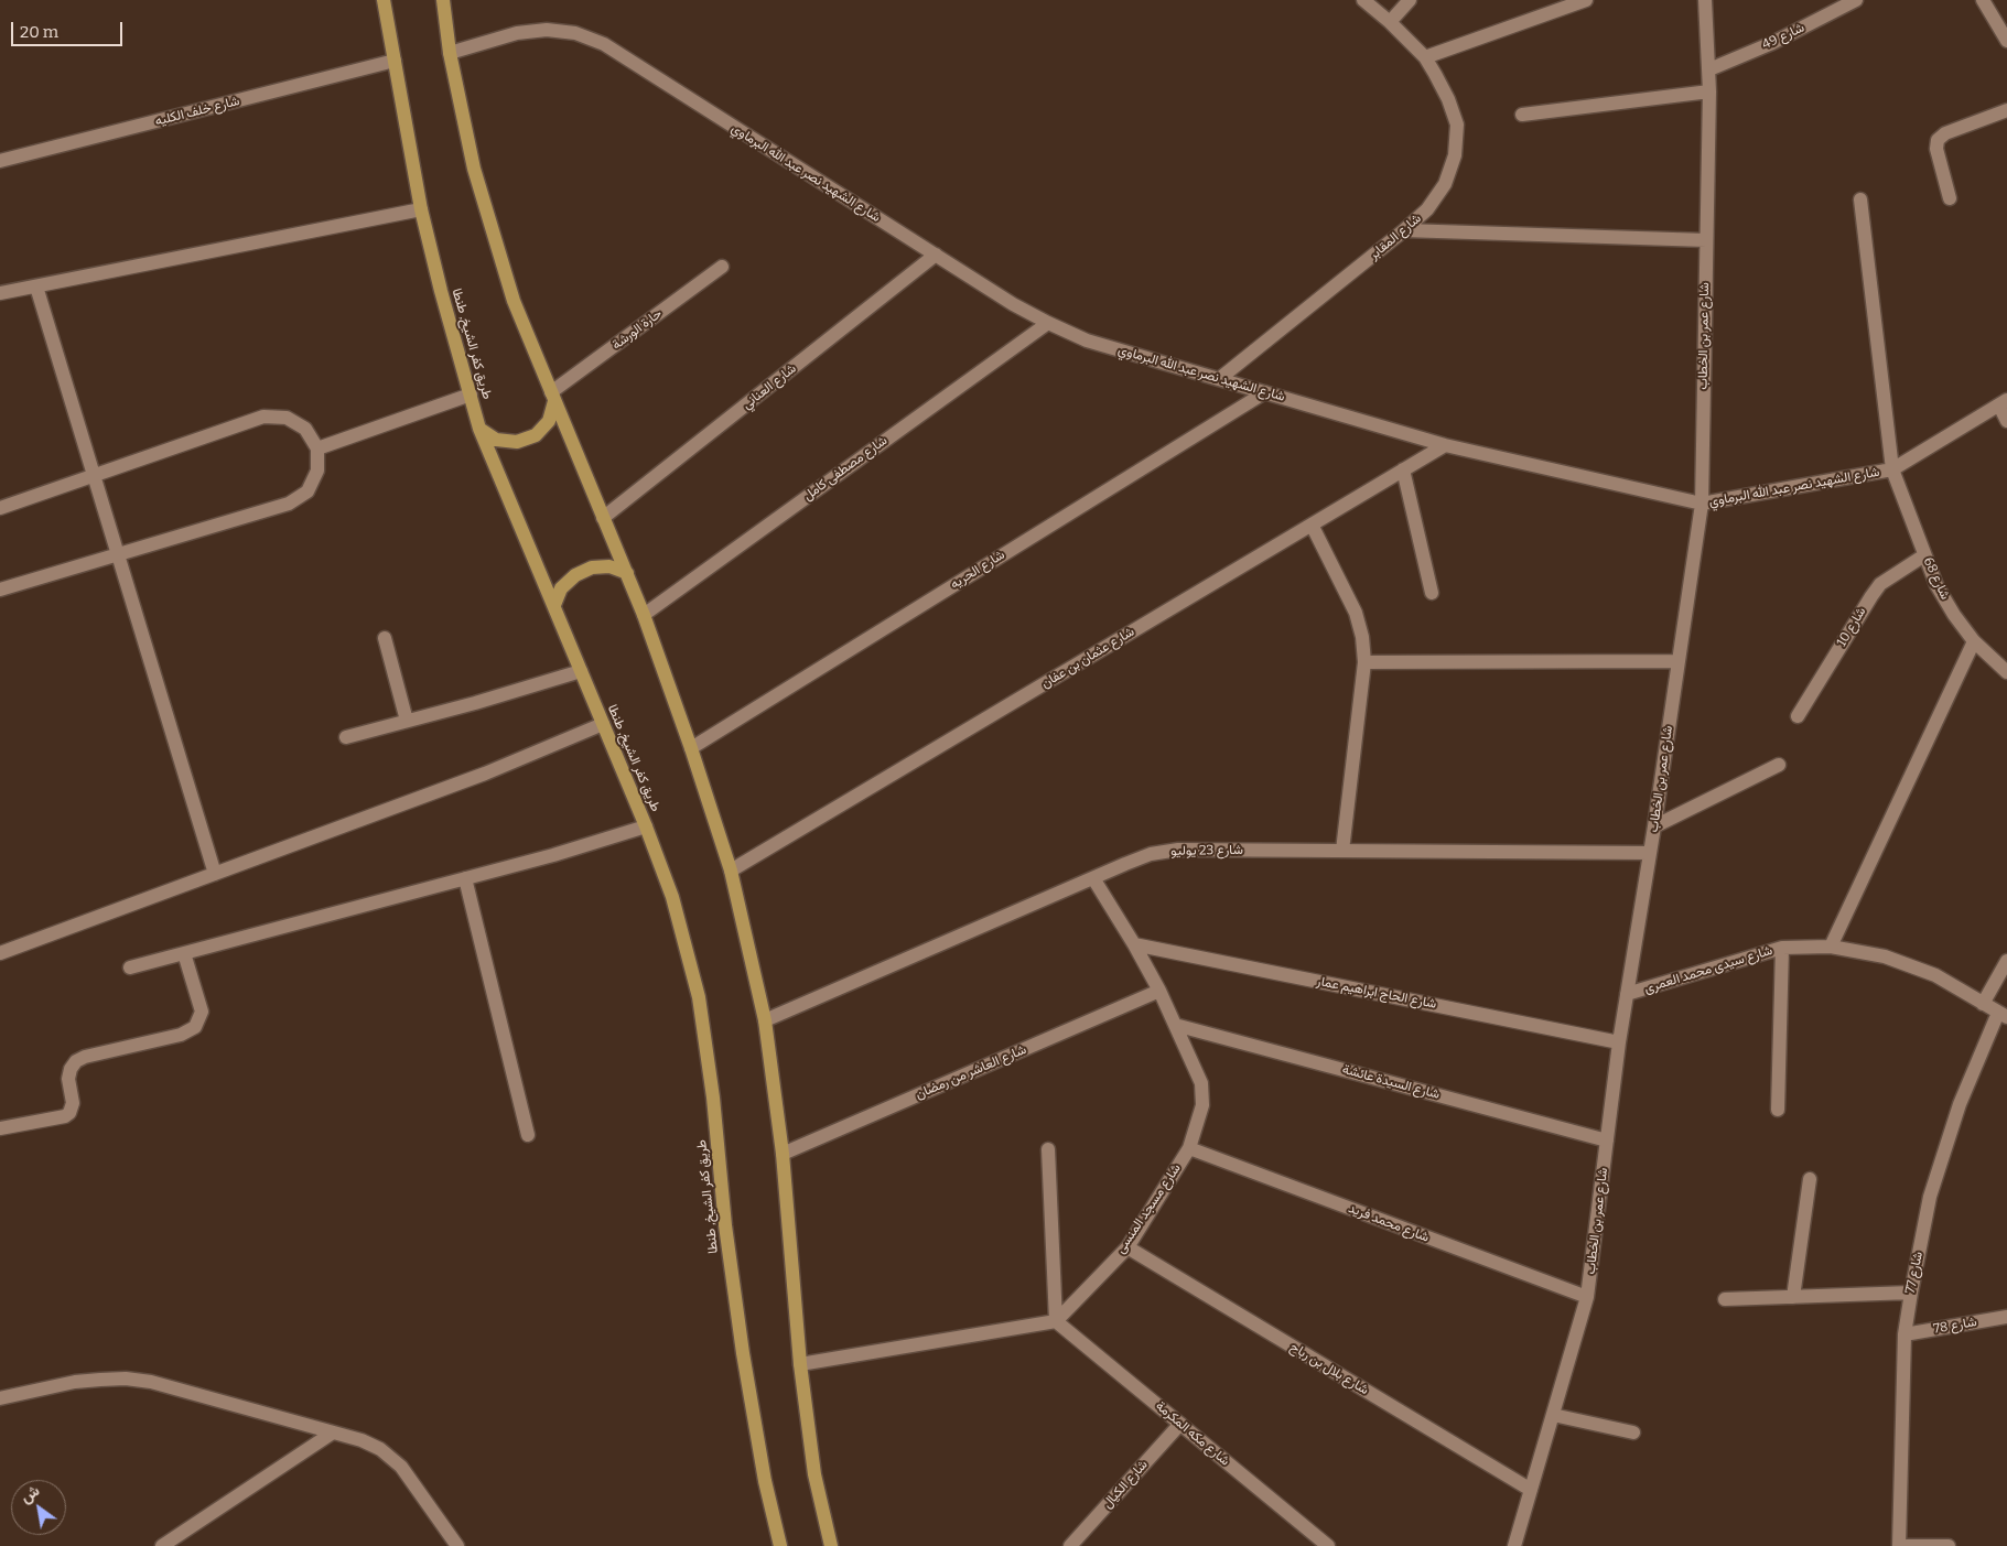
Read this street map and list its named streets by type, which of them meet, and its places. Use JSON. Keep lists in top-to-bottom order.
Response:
{
  "streets": {
    "main road": ["طريق كفر الشيخ, طنطا"],
    "street": [
      "شارع 49",
      "شارع خلف الكليه",
      "شارع الشهيد نصر عبد الله البرماوي",
      "شارع المقابر",
      "حارة الورشة",
      "شارع عمر بن الخطاب",
      "شارع العناني",
      "شارع مصطفى كامل",
      "شارع الحريه",
      "شارع 68",
      "شارع 10",
      "شارع عثمان بن عفان",
      "شارع 23 يوليو",
      "شارع سيدى محمد العمرى",
      "شارع الحاج ابراهيم عمار",
      "شارع العاشر من رمضان",
      "شارع السيدة عائشة",
      "شارع مسجد المنسى",
      "شارع محمد فريد",
      "شارع 77",
      "شارع 78",
      "شارع بلال بن رباح",
      "شارع مكه المكرمة",
      "شارع الكيال"
    ]
  },
  "crossings": [
    ["شارع 49", "شارع عمر بن الخطاب"],
    ["شارع خلف الكليه", "طريق كفر الشيخ, طنطا"],
    ["شارع الشهيد نصر عبد الله البرماوي", "شارع المقابر"],
    ["شارع الشهيد نصر عبد الله البرماوي", "شارع عمر بن الخطاب"],
    ["شارع الشهيد نصر عبد الله البرماوي", "شارع العناني"],
    ["شارع الشهيد نصر عبد الله البرماوي", "شارع مصطفى كامل"],
    ["شارع الشهيد نصر عبد الله البرماوي", "شارع الحريه"],
    ["شارع الشهيد نصر عبد الله البرماوي", "شارع 68"],
    ["شارع الشهيد نصر عبد الله البرماوي", "شارع عثمان بن عفان"],
    ["شارع عمر بن الخطاب", "شارع 23 يوليو"],
    ["شارع عمر بن الخطاب", "شارع سيدى محمد العمرى"],
    ["شارع عمر بن الخطاب", "شارع الحاج ابراهيم عمار"],
    ["شارع عمر بن الخطاب", "شارع السيدة عائشة"],
    ["شارع عمر بن الخطاب", "شارع محمد فريد"],
    ["شارع عمر بن الخطاب", "شارع بلال بن رباح"],
    ["شارع 68", "شارع 10"],
    ["شارع 23 يوليو", "شارع مسجد المنسى"],
    ["شارع سيدى محمد العمرى", "شارع 77"],
    ["شارع الحاج ابراهيم عمار", "شارع مسجد المنسى"],
    ["شارع العاشر من رمضان", "شارع مسجد المنسى"],
    ["شارع السيدة عائشة", "شارع مسجد المنسى"],
    ["شارع مسجد المنسى", "شارع محمد فريد"],
    ["شارع مسجد المنسى", "شارع بلال بن رباح"],
    ["شارع مسجد المنسى", "شارع مكه المكرمة"],
    ["شارع 77", "شارع 78"],
    ["شارع مكه المكرمة", "شارع الكيال"]
  ],
  "scale_bar": "20 m",
  "north": "top left"
}
